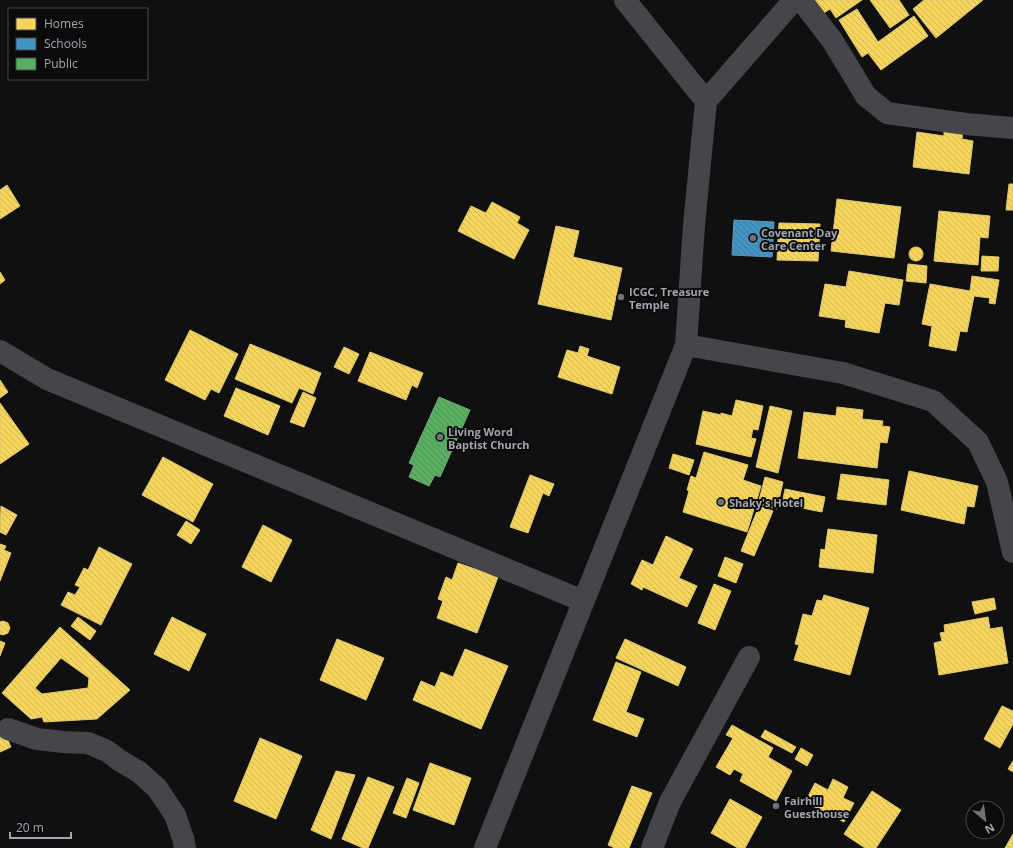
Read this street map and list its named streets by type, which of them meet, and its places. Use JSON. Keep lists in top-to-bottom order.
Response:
{
  "places": [
    "Covenant Day Care Center",
    "ICGC, Treasure Temple",
    "Living Word Baptist Church",
    "Shaky's Hotel",
    "Fairhill Guesthouse"
  ],
  "legend": ["Homes", "Schools", "Public"],
  "scale_bar": "20 m",
  "north": "bottom right"
}
